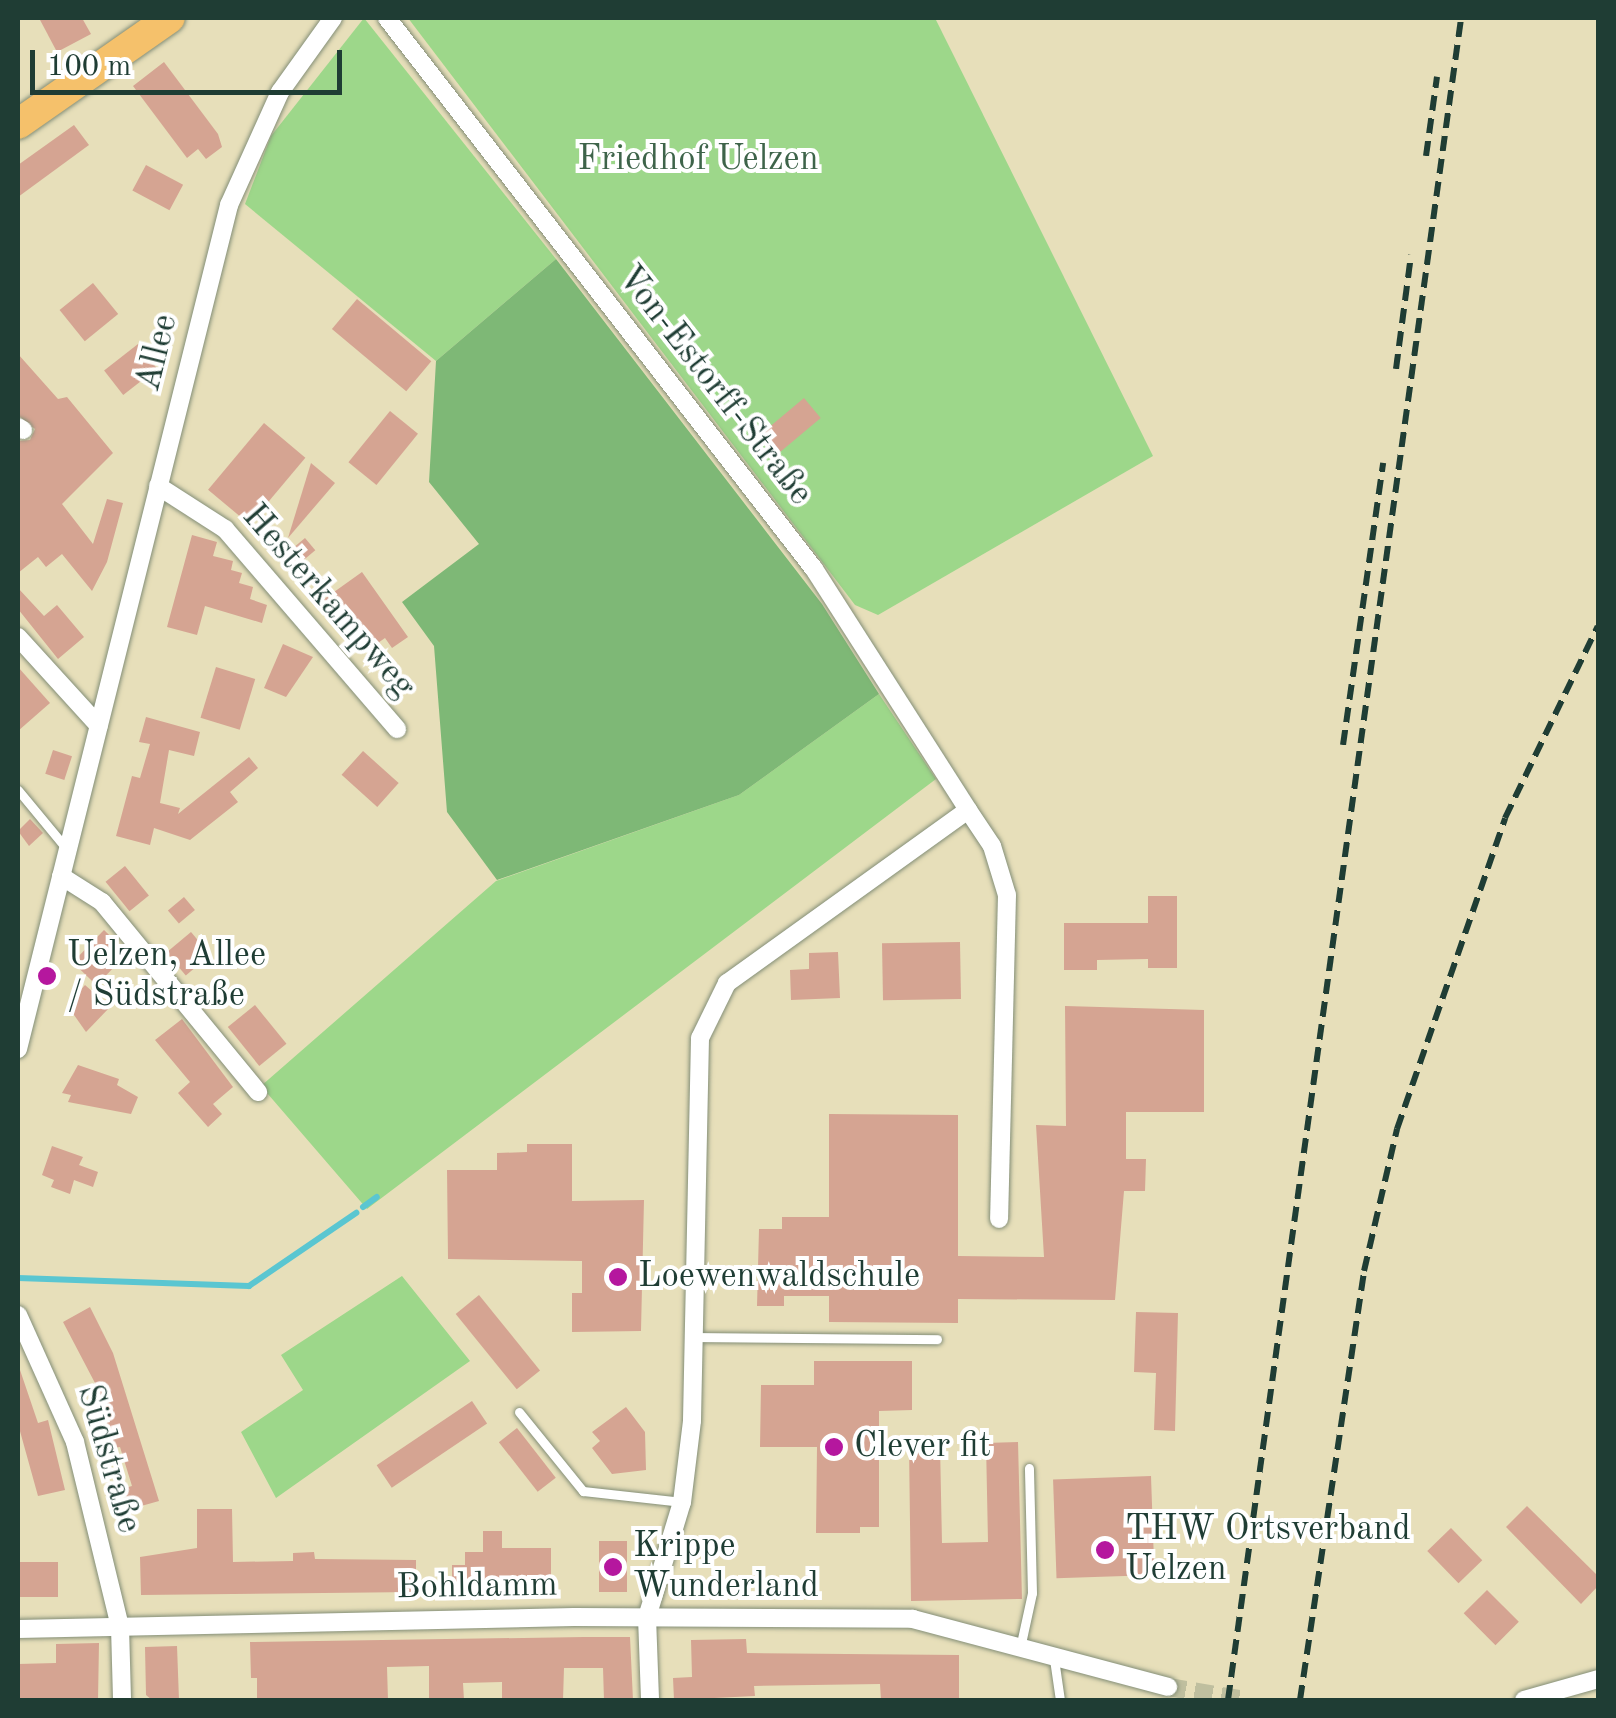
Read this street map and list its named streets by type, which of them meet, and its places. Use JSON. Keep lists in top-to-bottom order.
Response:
{
  "streets": {
    "street": [
      "Allee",
      "Von-Estorff-Straße",
      "Hesterkampweg",
      "Südstraße",
      "Bohldamm"
    ]
  },
  "crossings": [
    ["Allee", "Hesterkampweg"],
    ["Südstraße", "Bohldamm"]
  ],
  "parks": ["Friedhof Uelzen"],
  "places": [
    "Uelzen, Allee / Südstraße",
    "Loewenwaldschule",
    "Clever fit",
    "THW Ortsverband Uelzen",
    "Krippe Wunderland"
  ],
  "scale_bar": "100 m"
}
